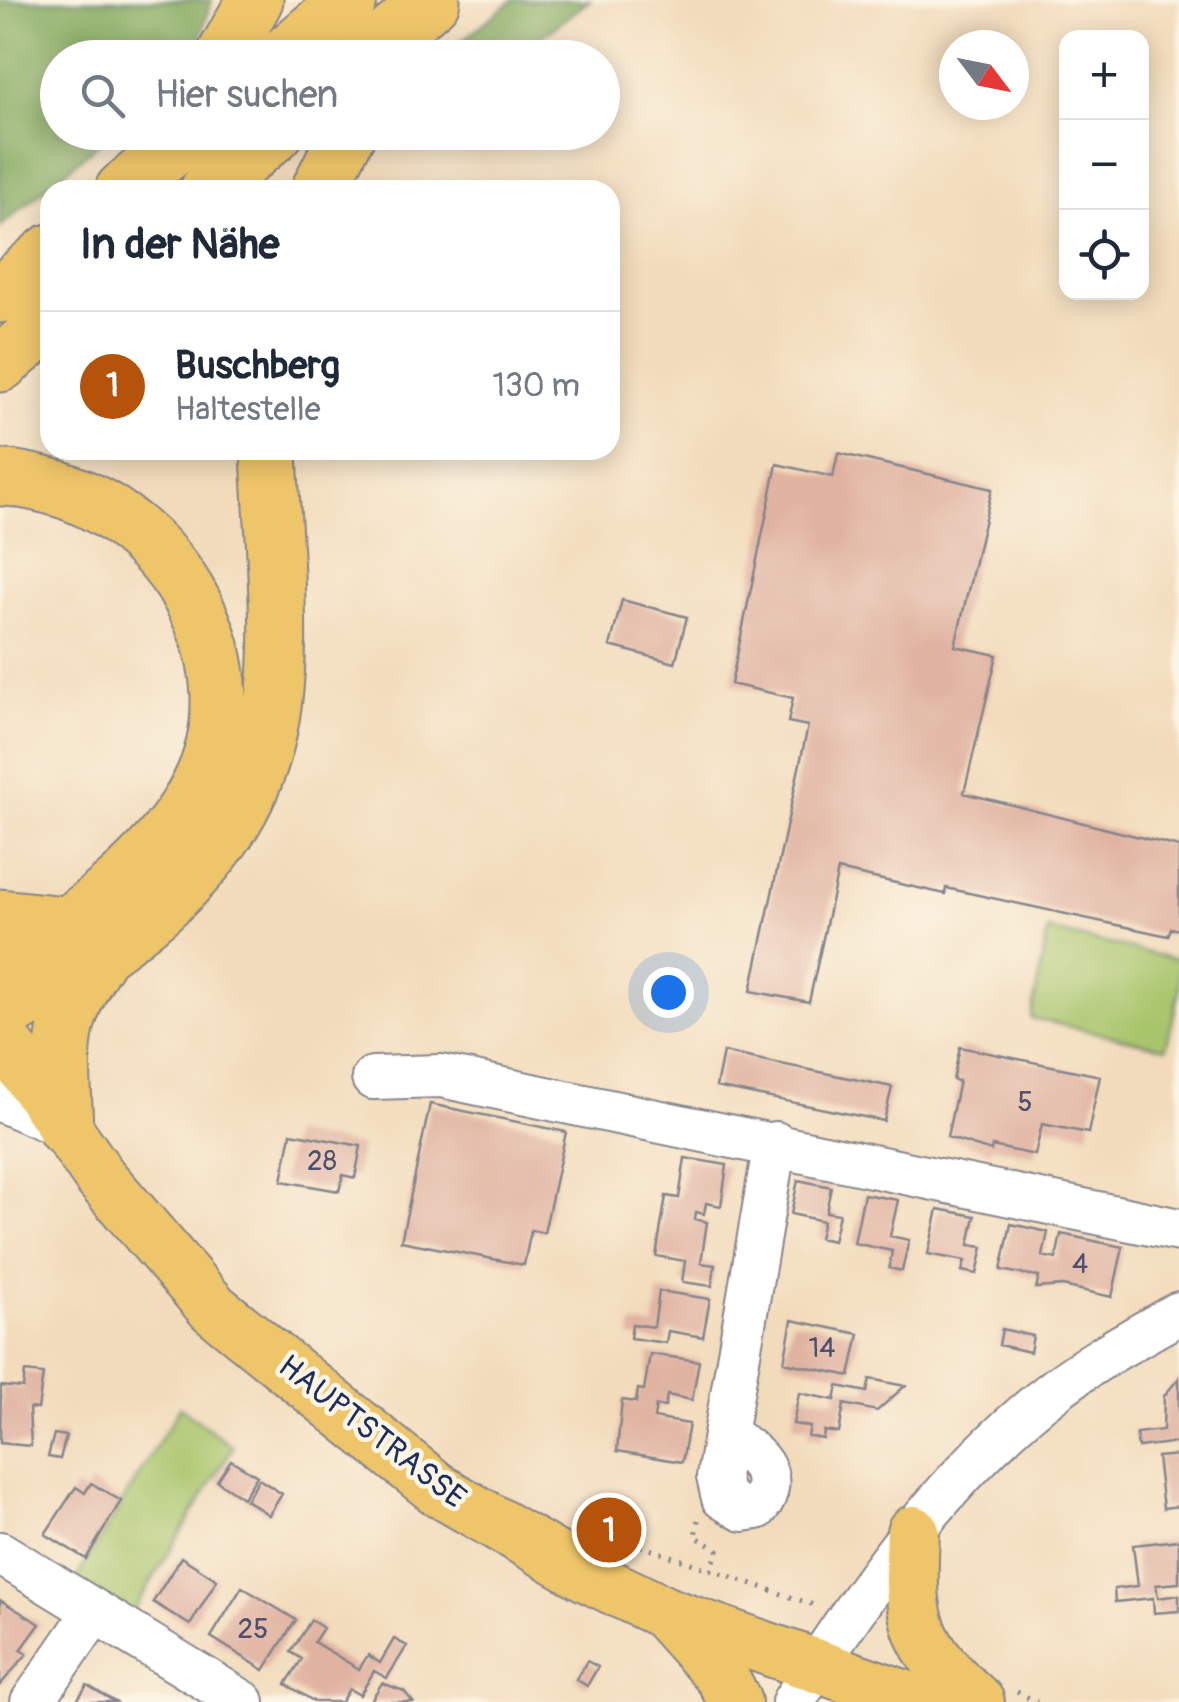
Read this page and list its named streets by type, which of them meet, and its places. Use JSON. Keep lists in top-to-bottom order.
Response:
{
  "streets": {
    "main road": ["HAUPTSTRASSE"]
  },
  "house_numbers": [
    "5",
    "28",
    "4",
    "14",
    "25"
  ],
  "north": "bottom right",
  "page": {
    "map_buttons": ["+", "−"],
    "search": "Hier suchen",
    "heading": "In der Nähe",
    "list": [
      {
        "mark": "1",
        "name": "Buschberg",
        "note": "Haltestelle",
        "value": "130 m"
      }
    ],
    "pins": "1"
  }
}
